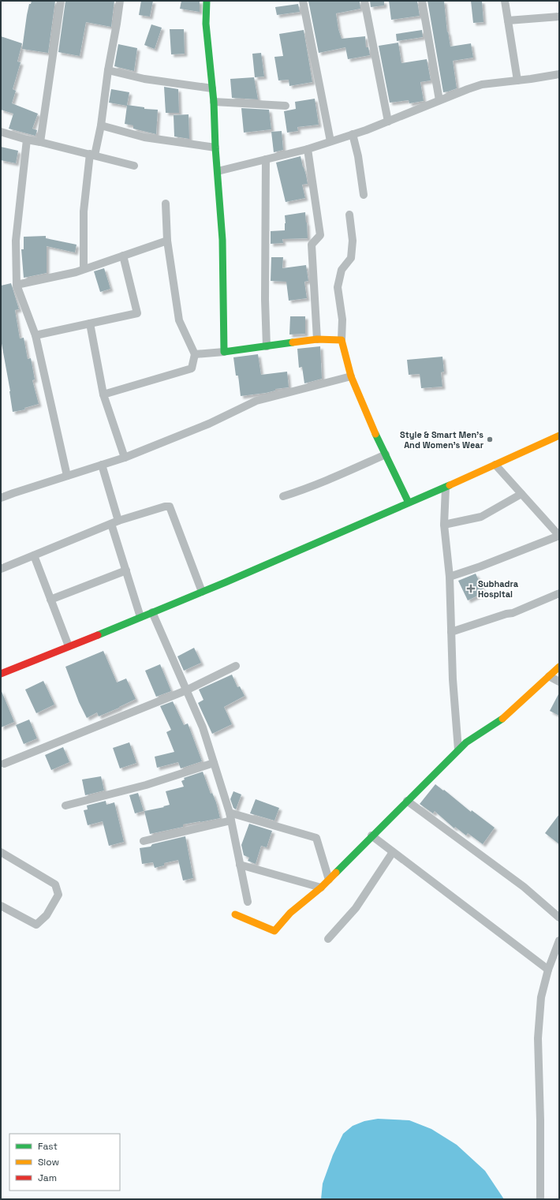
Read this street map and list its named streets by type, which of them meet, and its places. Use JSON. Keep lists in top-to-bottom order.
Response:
{
  "places": {
    "other": ["Style & Smart Men’s And Women’s Wear"],
    "health": ["Subhadra Hospital"]
  },
  "legend": ["Fast", "Slow", "Jam"]
}
